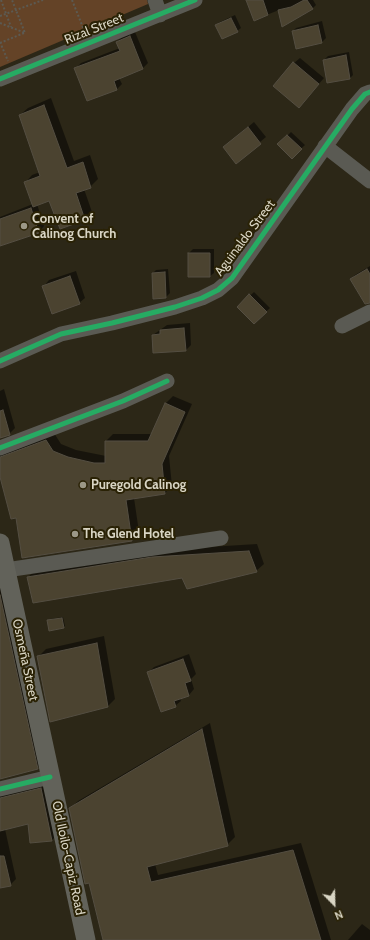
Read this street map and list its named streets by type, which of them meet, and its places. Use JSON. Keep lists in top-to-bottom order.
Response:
{
  "streets": {
    "main road": ["Osmeña Street", "Old Iloilo-Capiz Road"],
    "street": ["Rizal Street", "Aguinaldo Street"]
  },
  "crossings": [
    ["Osmeña Street", "Old Iloilo-Capiz Road"]
  ],
  "places": ["Convent of Calinog Church", "Puregold Calinog", "The Glend Hotel"],
  "north": "bottom right"
}
